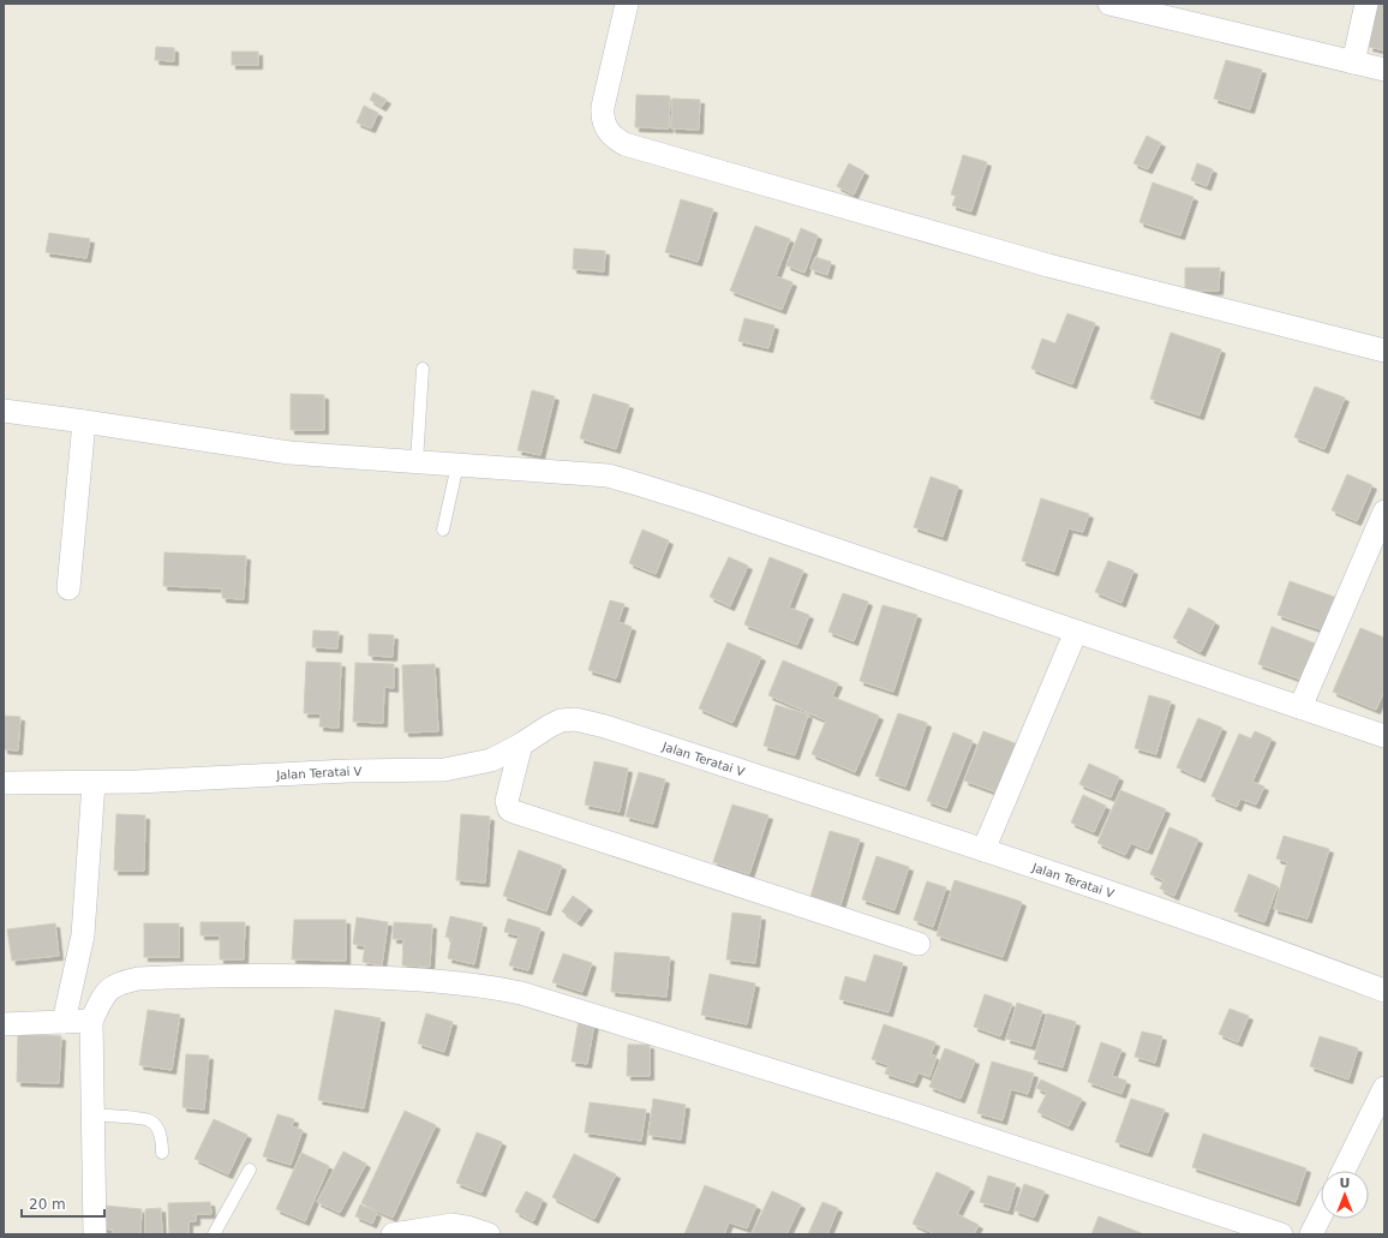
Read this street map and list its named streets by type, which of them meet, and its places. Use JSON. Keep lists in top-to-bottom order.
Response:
{
  "streets": {
    "street": ["Jalan Teratai V"]
  },
  "scale_bar": "20 m",
  "north": "top"
}
